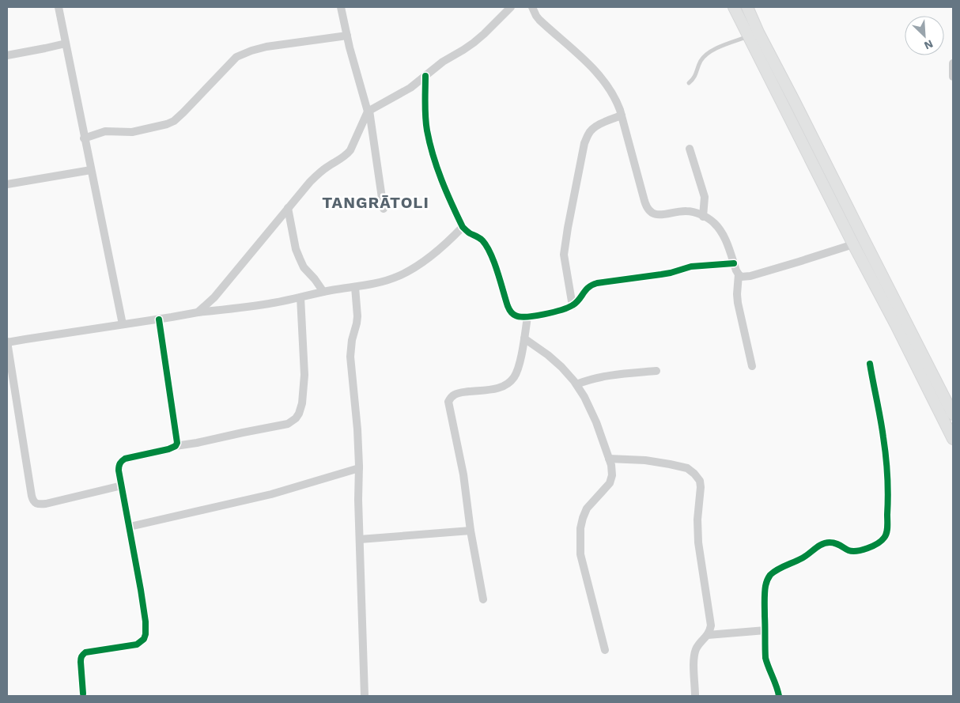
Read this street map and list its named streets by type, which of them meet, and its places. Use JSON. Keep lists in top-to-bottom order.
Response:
{
  "districts": ["TANGRĀTOLI"],
  "north": "bottom right"
}
